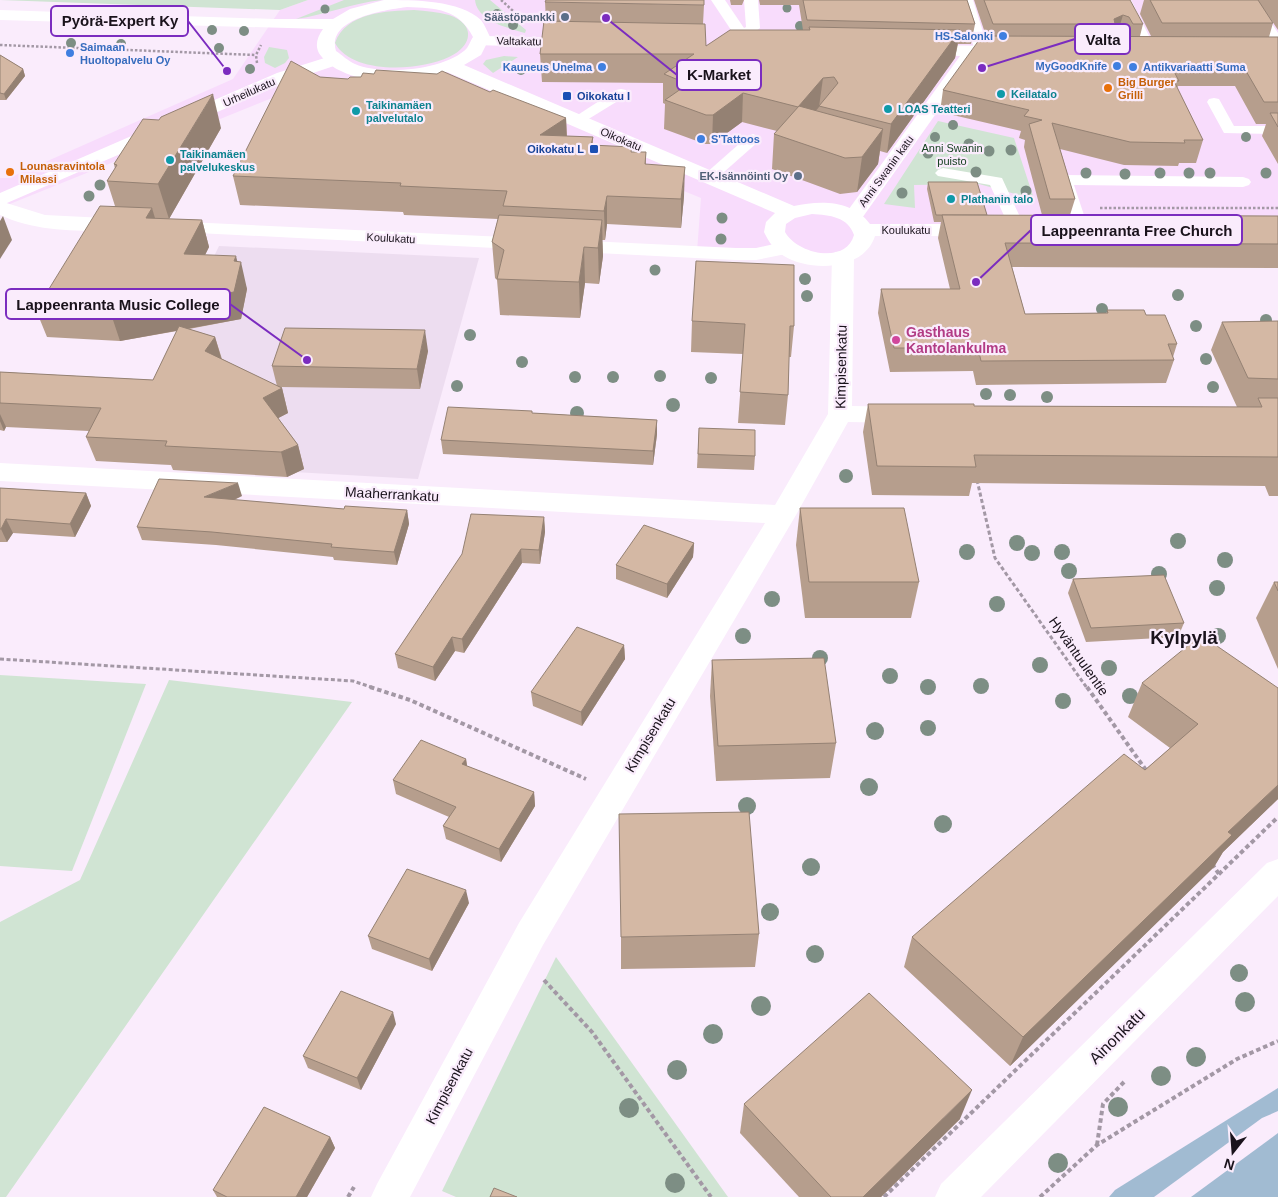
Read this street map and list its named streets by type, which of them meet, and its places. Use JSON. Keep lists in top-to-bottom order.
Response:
{
  "streets": {
    "street": [
      "Valtakatu",
      "Urheilukatu",
      "Oikokatu",
      "Anni Swanin katu",
      "Koulukatu",
      "Kimpisenkatu",
      "Maaherrankatu",
      "Ainonkatu"
    ],
    "path": ["Hyväntuulentie"]
  },
  "crossings": [
    ["Oikokatu", "Anni Swanin katu"],
    ["Oikokatu", "Koulukatu"],
    ["Oikokatu", "Kimpisenkatu"],
    ["Anni Swanin katu", "Koulukatu"],
    ["Anni Swanin katu", "Kimpisenkatu"],
    ["Koulukatu", "Kimpisenkatu"],
    ["Kimpisenkatu", "Maaherrankatu"]
  ],
  "districts": ["Kylpylä"],
  "parks": ["Anni Swanin puisto"],
  "places": {
    "other": [
      "Säästöpankki",
      "K-Market",
      "HS-Salonki",
      "Saimaan Huoltopalvelu Oy",
      "MyGoodKnife",
      "Kauneus Unelma",
      "Antikvariaatti Suma",
      "Valta",
      "Pyörä-Expert Ky",
      "Big Burger Grilli",
      "Keilatalo",
      "LOAS Teatteri",
      "Taikinamäen palvelutalo",
      "S'Tattoos",
      "Taikinamäen palvelukeskus",
      "Lounasravintola Milassi",
      "EK-Isännöinti Oy",
      "Plathanin talo",
      "Lappeenranta Free Church",
      "Gasthaus Kantolankulma",
      "Lappeenranta Music College"
    ],
    "transit": ["Oikokatu I", "Oikokatu L"]
  },
  "north": "bottom"
}
